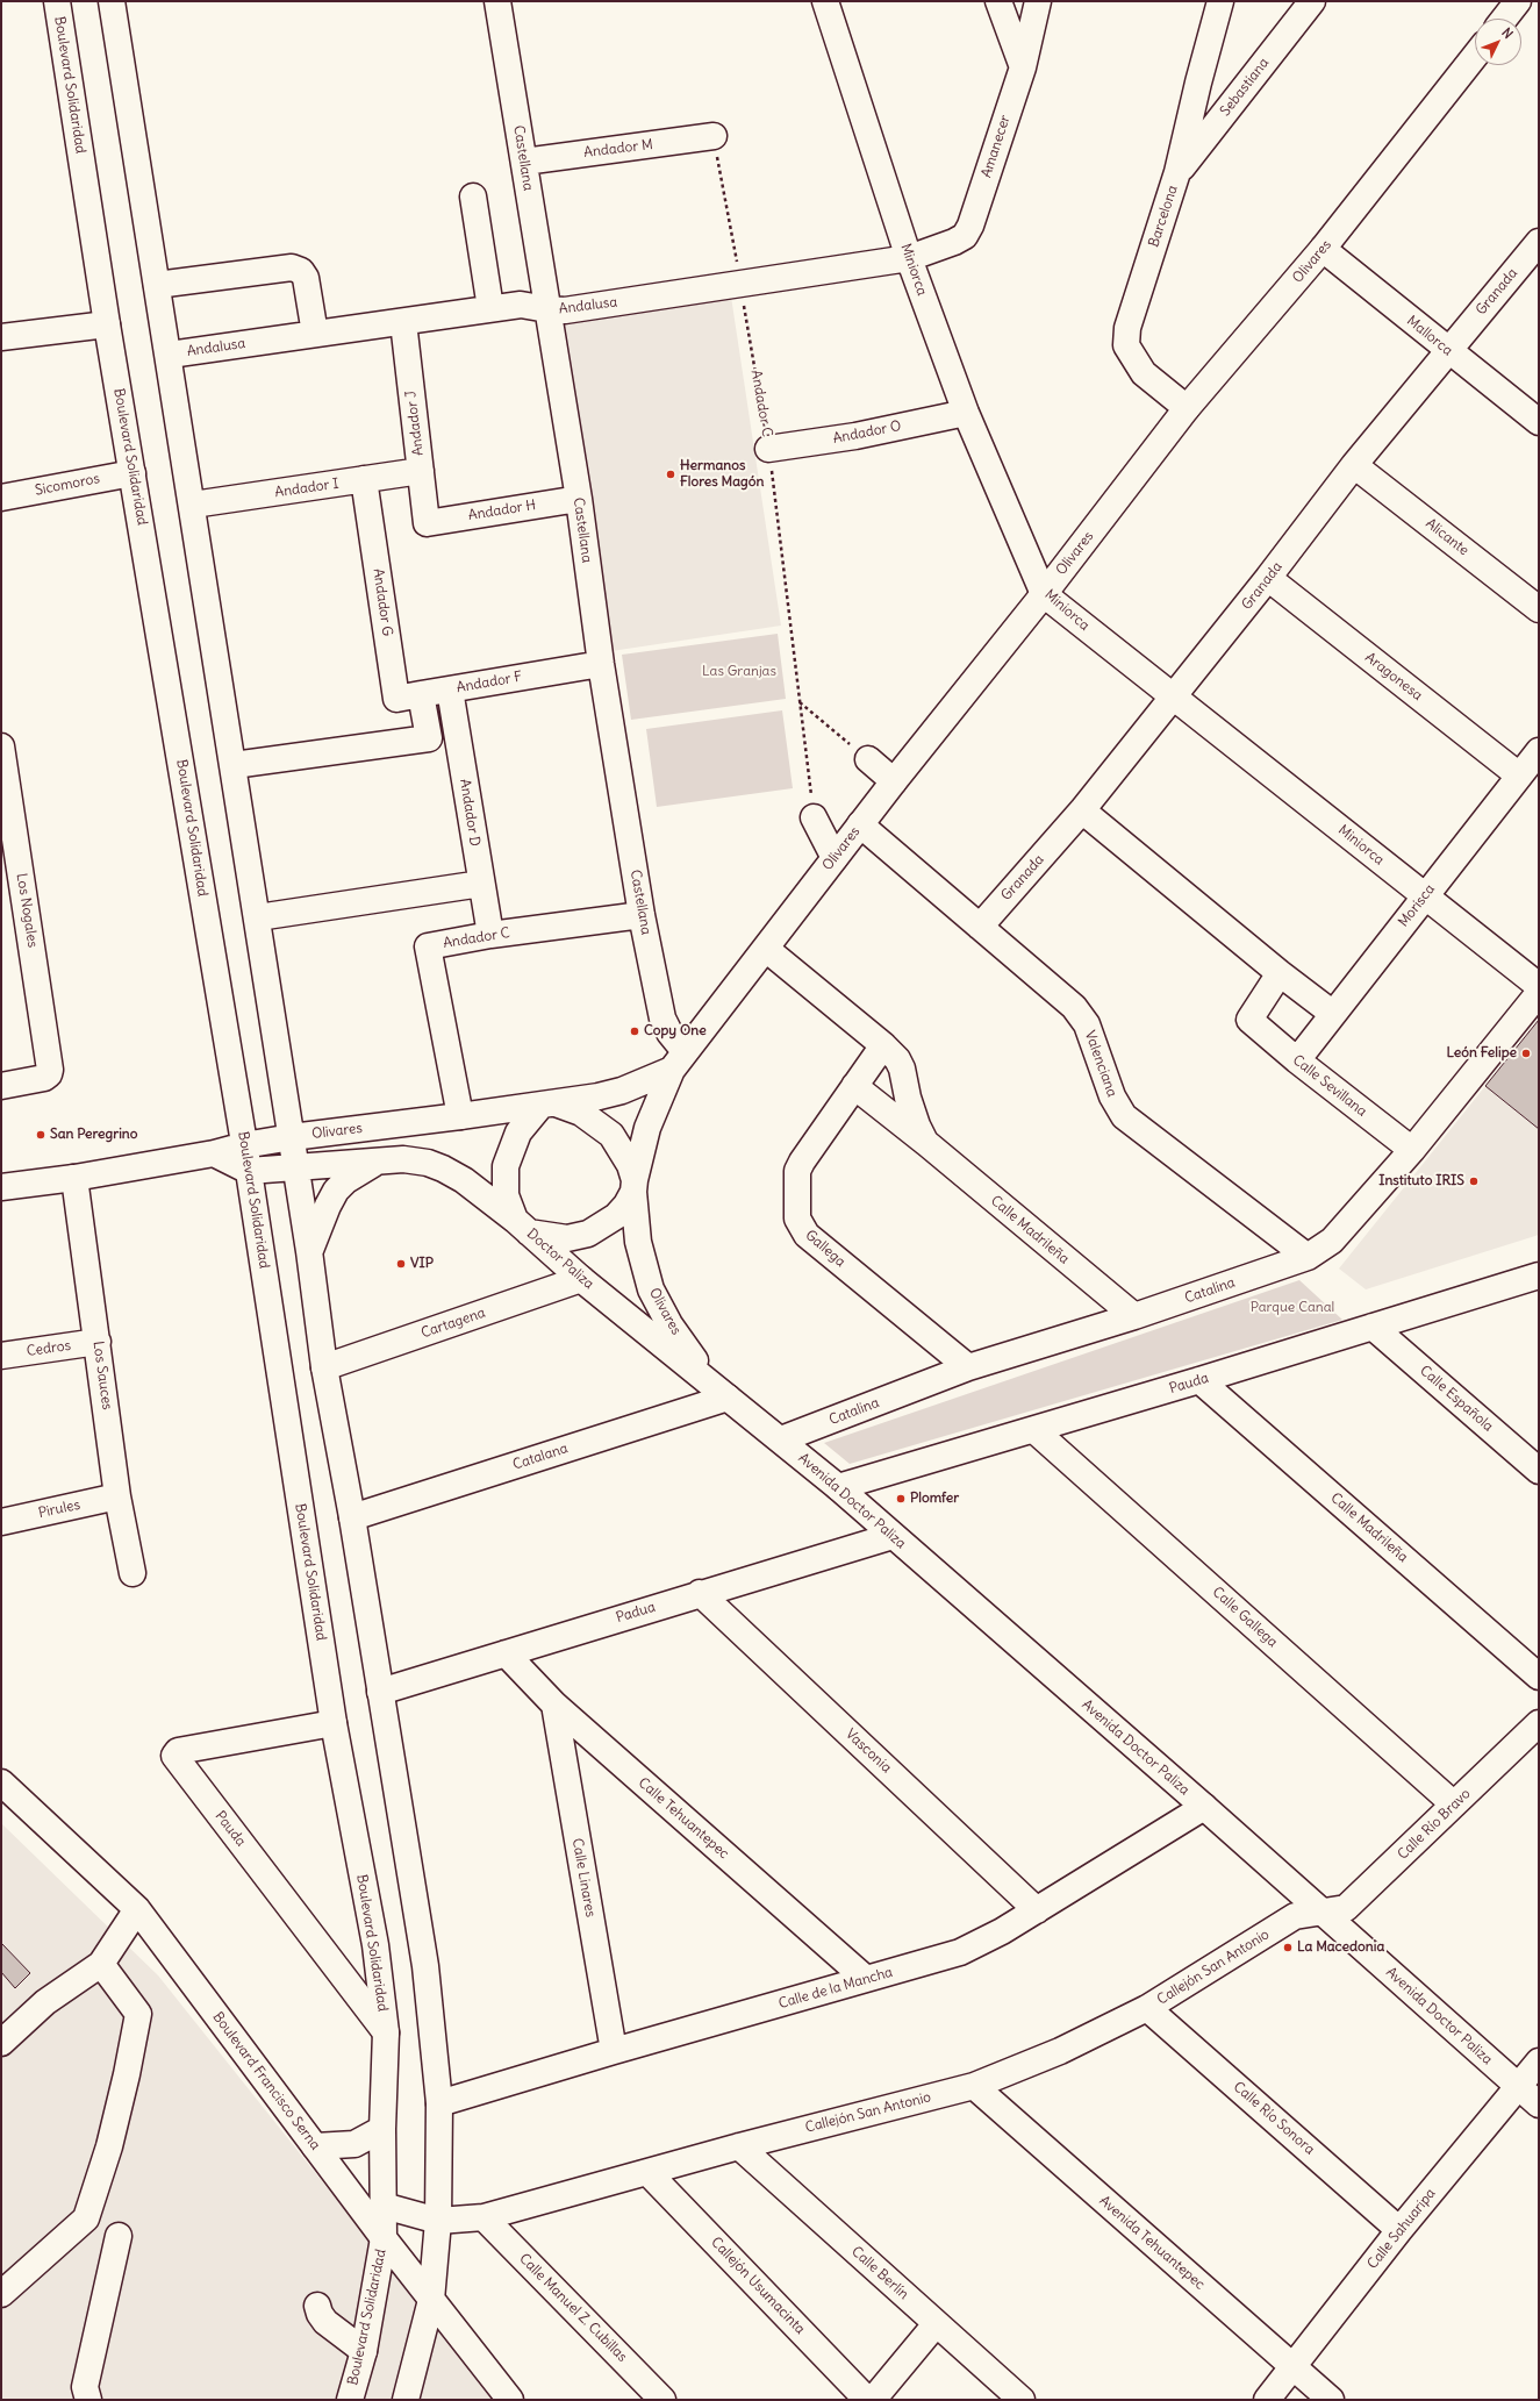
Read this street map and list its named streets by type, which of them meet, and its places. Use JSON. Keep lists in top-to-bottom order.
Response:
{
  "streets": {
    "street": [
      "Boulevard Solidaridad",
      "Sebastiana",
      "Amanecer",
      "Andador M",
      "Castellana",
      "Barcelona",
      "Olivares",
      "Miniorca",
      "Granada",
      "Andalusa",
      "Mallorca",
      "Andador C",
      "Andador J",
      "Andador O",
      "Sicomoros",
      "Andador I",
      "Andador H",
      "Alicante",
      "Andador G",
      "Aragonesa",
      "Andador F",
      "Andador D",
      "Morisca",
      "Los Nogales",
      "Valenciana",
      "Calle Sevillana",
      "Calle Madrileña",
      "Gallega",
      "Doctor Paliza",
      "Catalina",
      "Cartagena",
      "Cedros",
      "Los Sauces",
      "Pauda",
      "Calle Española",
      "Catalana",
      "Avenida Doctor Paliza",
      "Pirules",
      "Padua",
      "Calle Gallega",
      "Vasconia",
      "Calle Tehuantepec",
      "Calle Río Bravo",
      "Calle Linares",
      "Callejón San Antonio",
      "Calle de la Mancha",
      "Boulevard Francisco Serna",
      "Calle Río Sonora",
      "Calle Sahuaripa",
      "Avenida Tehuantepec",
      "Calle Berlín",
      "Callejón Usumacinta",
      "Calle Manuel Z. Cubillas"
    ]
  },
  "crossings": [
    ["Boulevard Solidaridad", "Olivares"],
    ["Boulevard Solidaridad", "Sicomoros"],
    ["Boulevard Solidaridad", "Doctor Paliza"],
    ["Boulevard Solidaridad", "Pauda"],
    ["Boulevard Solidaridad", "Callejón San Antonio"],
    ["Boulevard Solidaridad", "Boulevard Francisco Serna"],
    ["Sebastiana", "Barcelona"],
    ["Amanecer", "Andalusa"],
    ["Andador M", "Castellana"],
    ["Andador M", "Andador C"],
    ["Castellana", "Olivares"],
    ["Castellana", "Andalusa"],
    ["Castellana", "Andador C"],
    ["Castellana", "Andador H"],
    ["Castellana", "Andador F"],
    ["Barcelona", "Olivares"],
    ["Olivares", "Miniorca"],
    ["Olivares", "Mallorca"],
    ["Olivares", "Andador C"],
    ["Olivares", "Valenciana"],
    ["Olivares", "Doctor Paliza"],
    ["Olivares", "Los Sauces"],
    ["Olivares", "Catalana"],
    ["Olivares", "Avenida Doctor Paliza"],
    ["Miniorca", "Granada"],
    ["Miniorca", "Andalusa"],
    ["Miniorca", "Andador O"],
    ["Miniorca", "Morisca"],
    ["Granada", "Mallorca"],
    ["Granada", "Alicante"],
    ["Granada", "Aragonesa"],
    ["Granada", "Valenciana"],
    ["Andalusa", "Andador C"],
    ["Andalusa", "Andador J"],
    ["Andador C", "Andador O"],
    ["Andador C", "Andador D"],
    ["Andador J", "Andador I"],
    ["Andador J", "Andador H"],
    ["Andador I", "Andador G"],
    ["Andador G", "Andador F"],
    ["Aragonesa", "Morisca"],
    ["Andador F", "Andador D"],
    ["Morisca", "Calle Sevillana"],
    ["Valenciana", "Catalina"],
    ["Calle Sevillana", "Catalina"],
    ["Calle Madrileña", "Gallega"],
    ["Calle Madrileña", "Catalina"],
    ["Calle Madrileña", "Pauda"],
    ["Gallega", "Catalina"],
    ["Doctor Paliza", "Cartagena"],
    ["Doctor Paliza", "Catalana"],
    ["Doctor Paliza", "Avenida Doctor Paliza"],
    ["Catalina", "Avenida Doctor Paliza"],
    ["Cedros", "Los Sauces"],
    ["Los Sauces", "Pirules"],
    ["Pauda", "Calle Española"],
    ["Pauda", "Avenida Doctor Paliza"],
    ["Pauda", "Calle Gallega"],
    ["Catalana", "Avenida Doctor Paliza"],
    ["Avenida Doctor Paliza", "Padua"],
    ["Avenida Doctor Paliza", "Calle Río Bravo"],
    ["Avenida Doctor Paliza", "Callejón San Antonio"],
    ["Avenida Doctor Paliza", "Calle de la Mancha"],
    ["Avenida Doctor Paliza", "Calle Sahuaripa"],
    ["Padua", "Vasconia"],
    ["Padua", "Calle Tehuantepec"],
    ["Calle Gallega", "Calle Río Bravo"],
    ["Vasconia", "Calle de la Mancha"],
    ["Calle Tehuantepec", "Calle Linares"],
    ["Calle Tehuantepec", "Calle de la Mancha"],
    ["Calle Río Bravo", "Callejón San Antonio"],
    ["Calle Linares", "Calle de la Mancha"],
    ["Callejón San Antonio", "Calle Río Sonora"],
    ["Callejón San Antonio", "Avenida Tehuantepec"],
    ["Callejón San Antonio", "Calle Berlín"],
    ["Callejón San Antonio", "Callejón Usumacinta"],
    ["Callejón San Antonio", "Calle Manuel Z. Cubillas"],
    ["Calle Río Sonora", "Calle Sahuaripa"],
    ["Calle Sahuaripa", "Avenida Tehuantepec"]
  ],
  "parks": ["Las Granjas", "Parque Canal"],
  "places": [
    "Hermanos Flores Magón",
    "Copy One",
    "León Felipe",
    "San Peregrino",
    "Instituto IRIS",
    "VIP",
    "Plomfer",
    "La Macedonia"
  ],
  "north": "top right"
}
